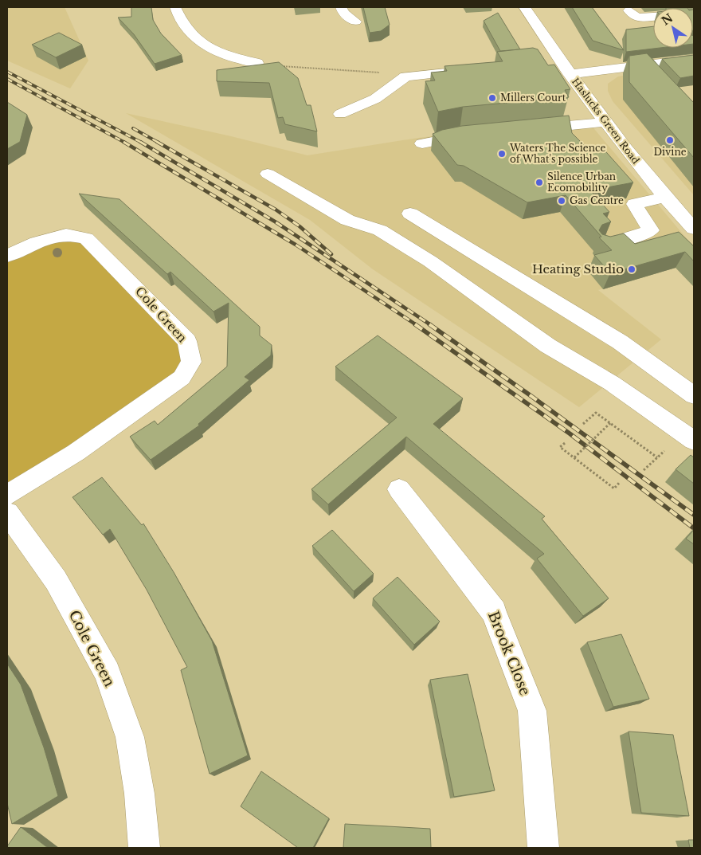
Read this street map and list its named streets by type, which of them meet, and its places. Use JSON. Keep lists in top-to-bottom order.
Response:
{
  "streets": {
    "street": ["Haslucks Green Road", "Cole Green", "Brook Close"]
  },
  "places": [
    "Millers Court",
    "Divine",
    "Waters The Science of What's possible",
    "Silence Urban Ecomobility",
    "Gas Centre",
    "Heating Studio"
  ],
  "north": "top left"
}
